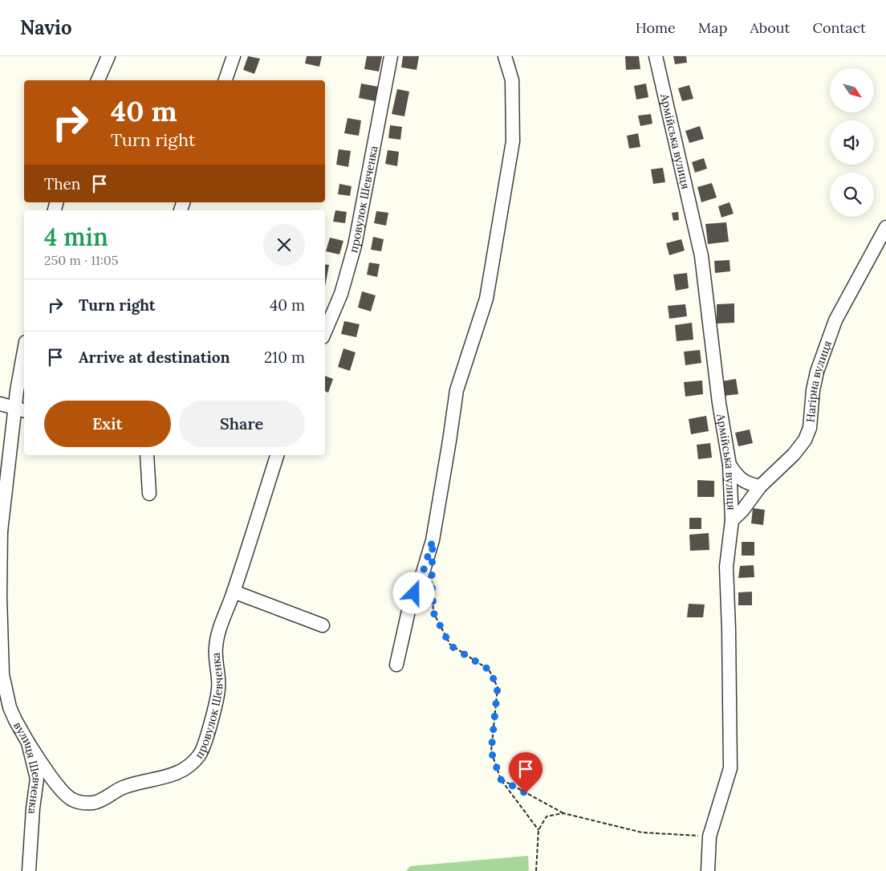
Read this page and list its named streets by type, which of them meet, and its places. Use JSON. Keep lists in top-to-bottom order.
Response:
{
  "streets": {
    "street": [
      "Армійська вулиця",
      "провулок Шевченка",
      "Нагірна вулиця",
      "вулиця Шевченка"
    ]
  },
  "crossings": [
    ["Армійська вулиця", "Нагірна вулиця"],
    ["провулок Шевченка", "вулиця Шевченка"]
  ],
  "north": "bottom right",
  "page": {
    "header": "Navio",
    "nav": [
      "Home",
      "Map",
      "About",
      "Contact"
    ],
    "turn": ["40 m", "Turn right"],
    "then": "Then",
    "heading": ["4 min", "250 m · 11:05"],
    "list": [
      {
        "name": "Turn right",
        "value": "40 m"
      },
      {
        "name": "Arrive at destination",
        "value": "210 m"
      }
    ],
    "buttons": ["Exit", "Share"]
  }
}
